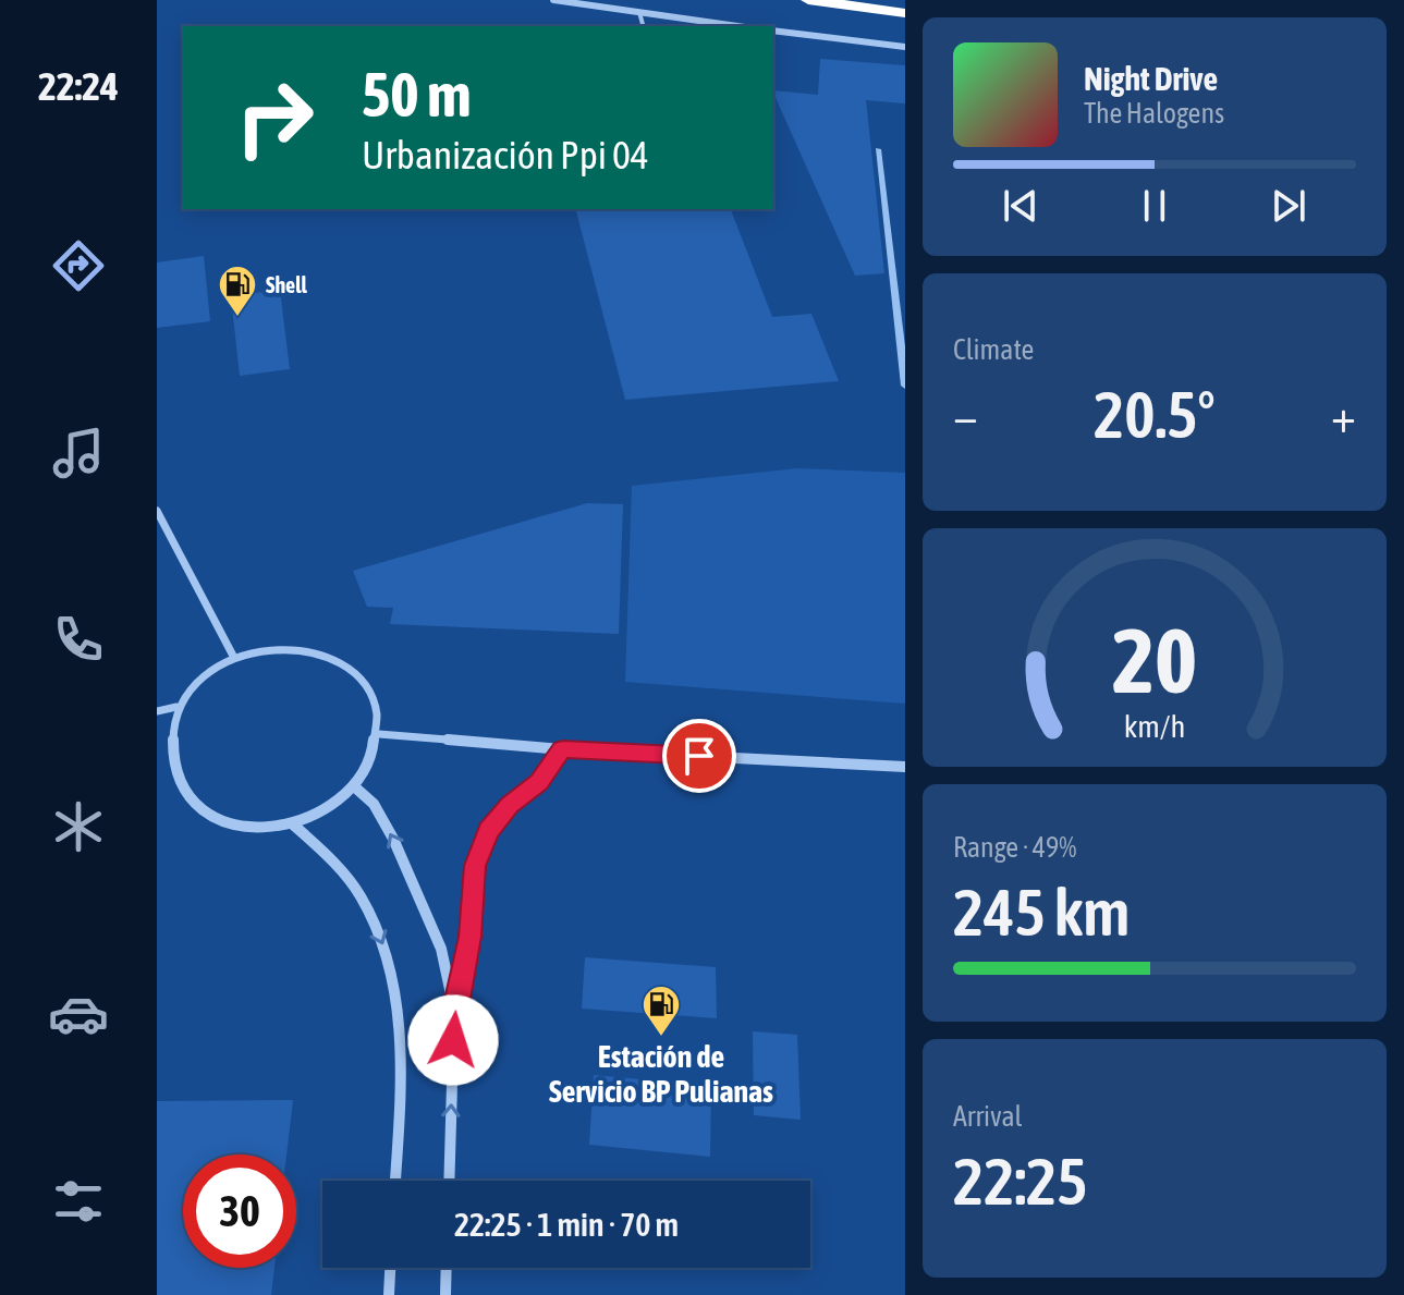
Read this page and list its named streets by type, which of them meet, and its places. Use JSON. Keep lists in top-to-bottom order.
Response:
{
  "places": {
    "fuel station": ["Shell", "Estación de Servicio BP Pulianas"]
  },
  "page": {
    "tabs": "22:24",
    "turn": ["50 m", "Urbanización Ppi 04"],
    "song": ["Night Drive", "The Halogens"],
    "tile": [
      "Climate",
      ["Range · 49%", "245 km"],
      ["Arrival", "22:25"]
    ],
    "heat": ["−", "20.5°", "+"],
    "limit": "30",
    "trip": "22:25 · 1 min · 70 m",
    "gauge": ["20", "km/h"]
  }
}
